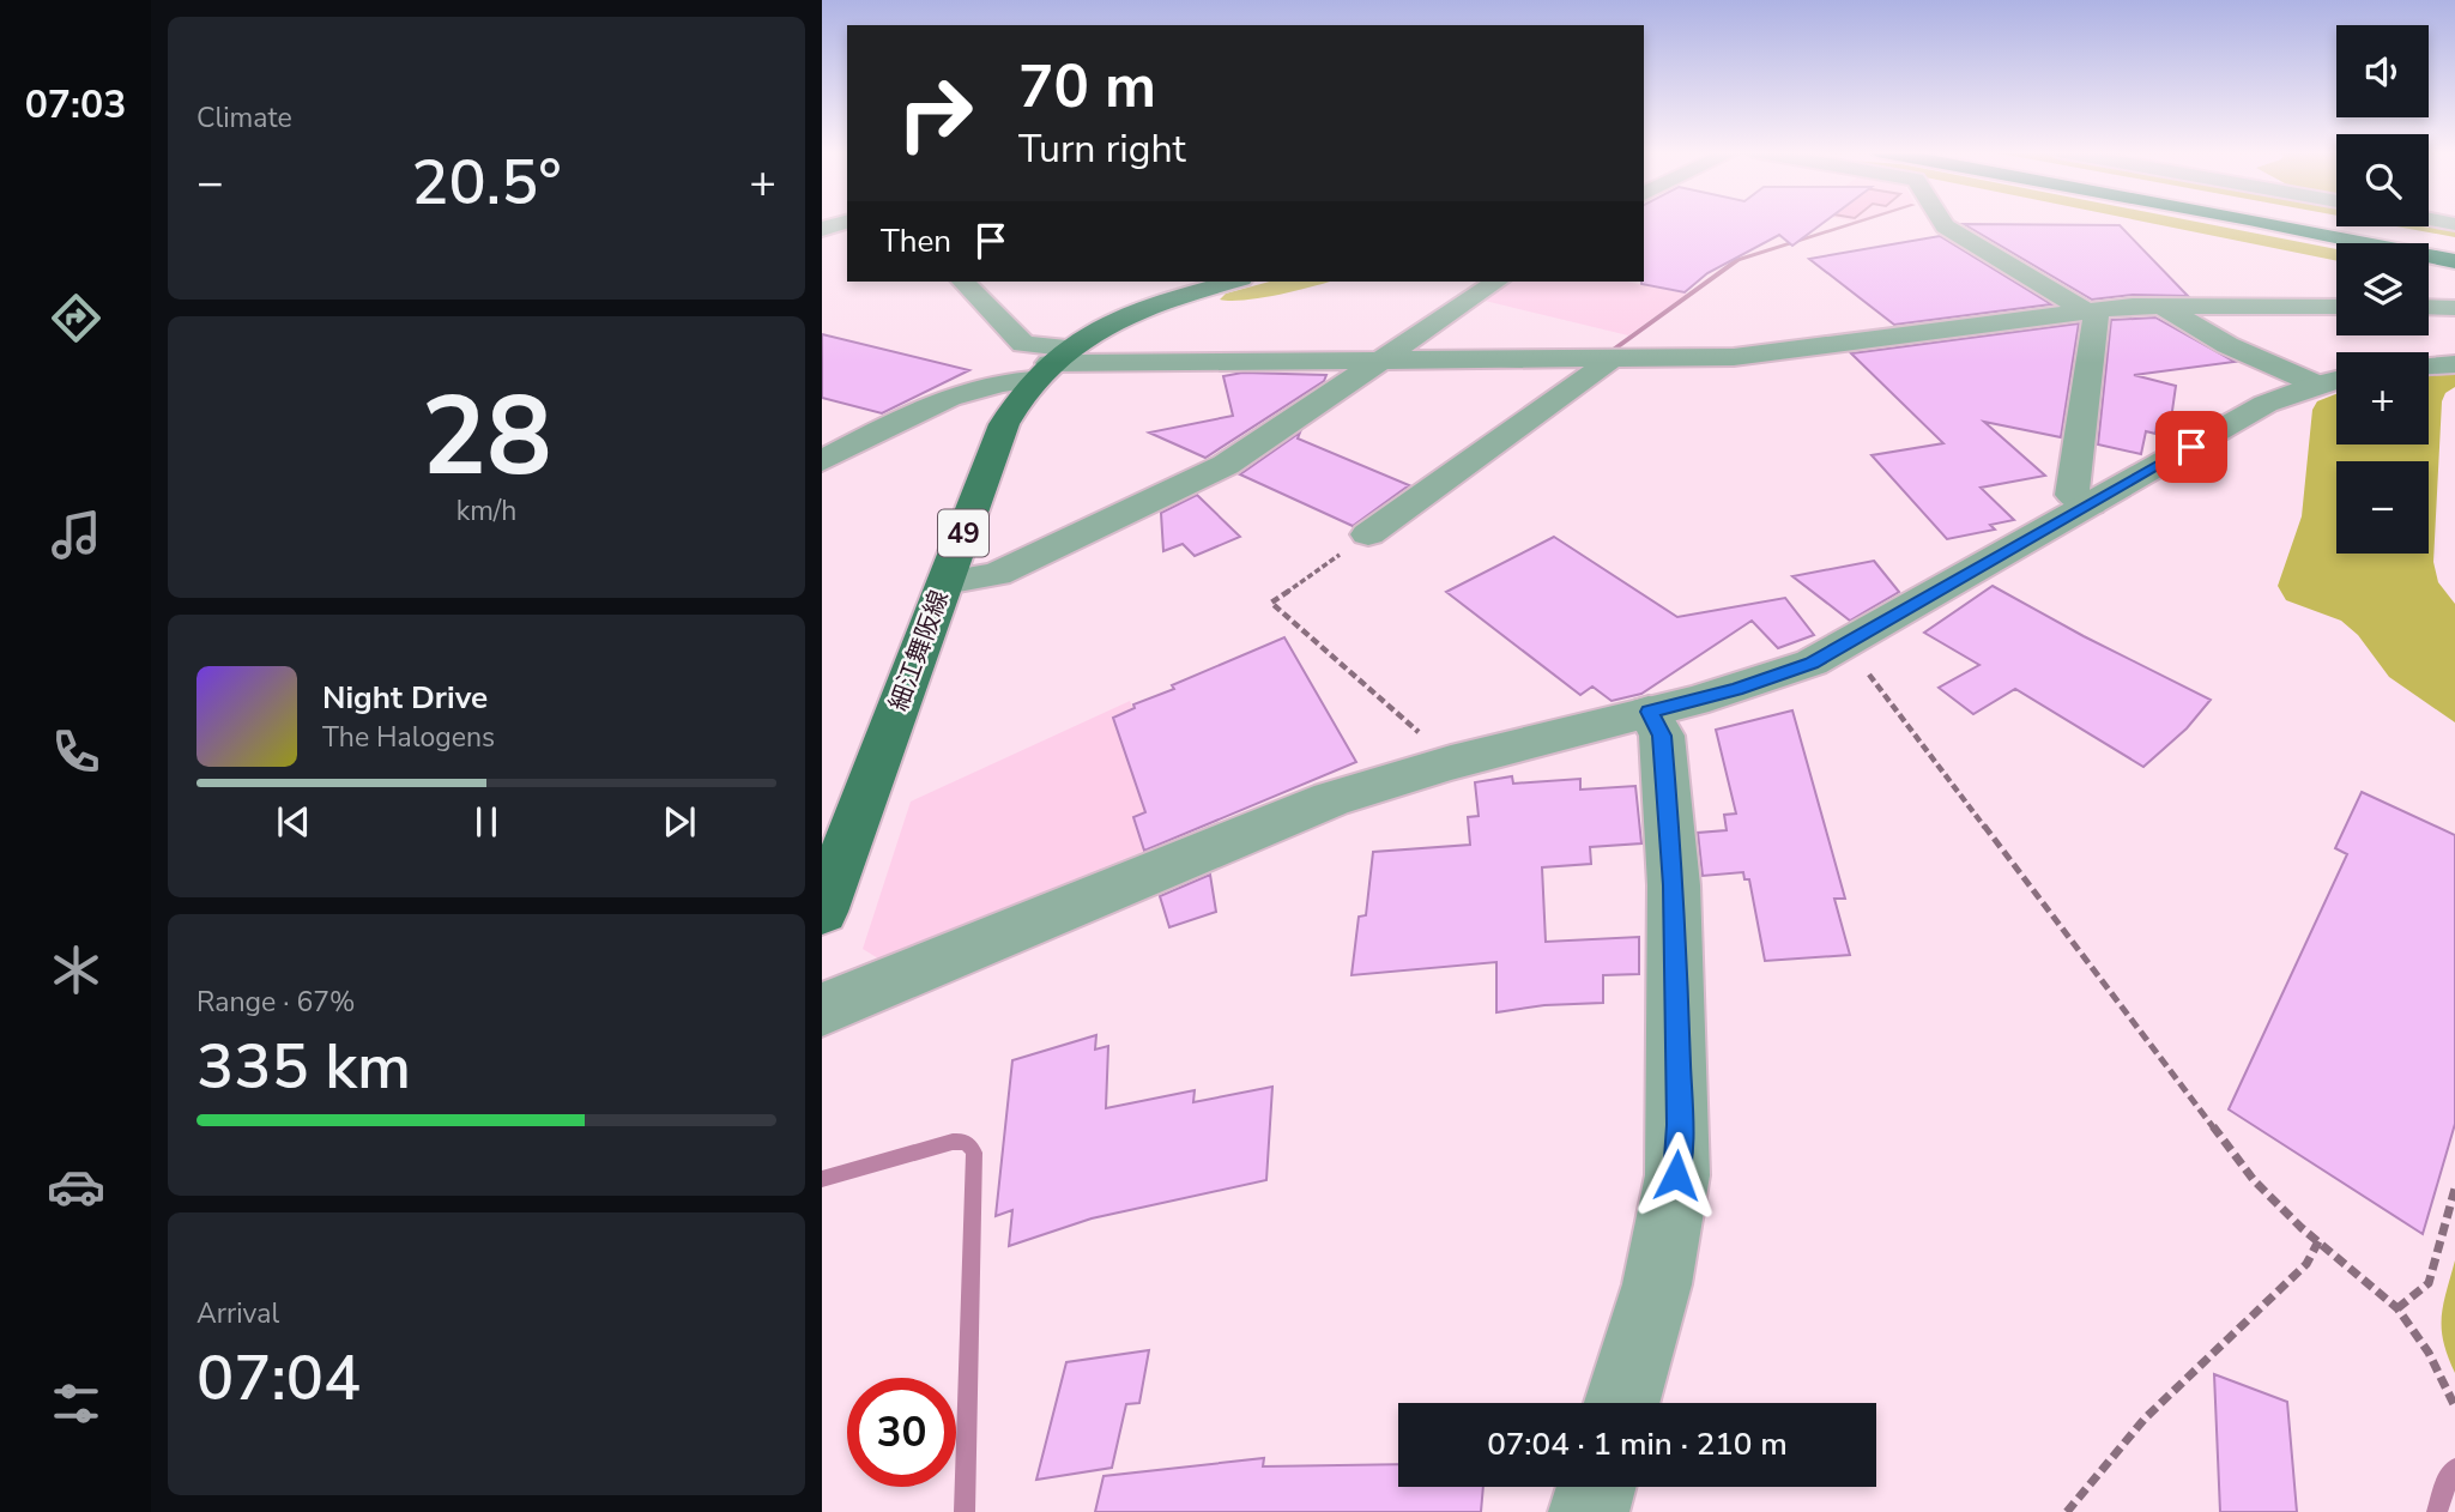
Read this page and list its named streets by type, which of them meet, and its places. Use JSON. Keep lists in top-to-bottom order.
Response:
{
  "streets": {
    "main road": ["49", "細江舞阪線"]
  },
  "page": {
    "tabs": "07:03",
    "tile": [
      "Climate",
      ["28", "km/h"],
      ["Range · 67%", "335 km"],
      ["Arrival", "07:04"]
    ],
    "map_buttons": ["+", "−"],
    "turn": ["70 m", "Turn right"],
    "heat": ["−", "20.5°", "+"],
    "then": "Then",
    "song": ["Night Drive", "The Halogens"],
    "limit": "30",
    "trip": "07:04 · 1 min · 210 m"
  }
}
